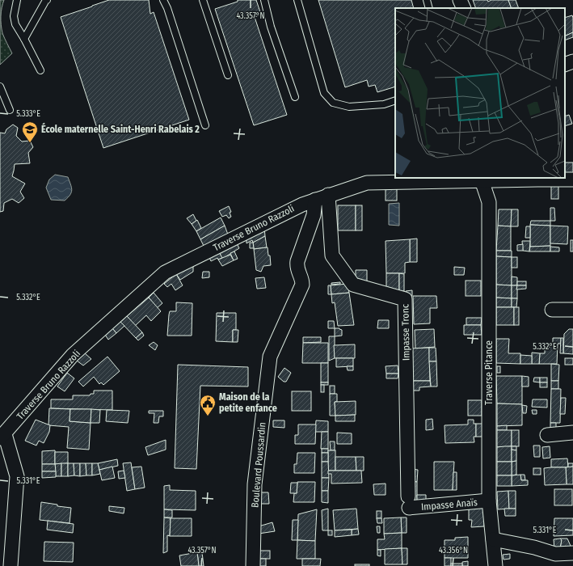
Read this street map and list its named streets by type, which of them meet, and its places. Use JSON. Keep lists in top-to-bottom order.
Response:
{
  "streets": {
    "street": [
      "Traverse Bruno Razzoli",
      "Impasse Tronc",
      "Traverse Pitance",
      "Boulevard Poussardin",
      "Impasse Anaïs"
    ]
  },
  "crossings": [
    ["Traverse Bruno Razzoli", "Impasse Tronc"],
    ["Traverse Bruno Razzoli", "Traverse Pitance"],
    ["Traverse Bruno Razzoli", "Boulevard Poussardin"],
    ["Impasse Tronc", "Impasse Anaïs"],
    ["Traverse Pitance", "Impasse Anaïs"]
  ],
  "places": {
    "school or university": ["École maternelle Saint-Henri Rabelais 2"],
    "public building": ["Maison de la petite enfance"]
  },
  "coordinates": [
    "43.357°N",
    "5.333°E",
    "5.332°E",
    "5.331°E",
    "43.356°N"
  ]
}
